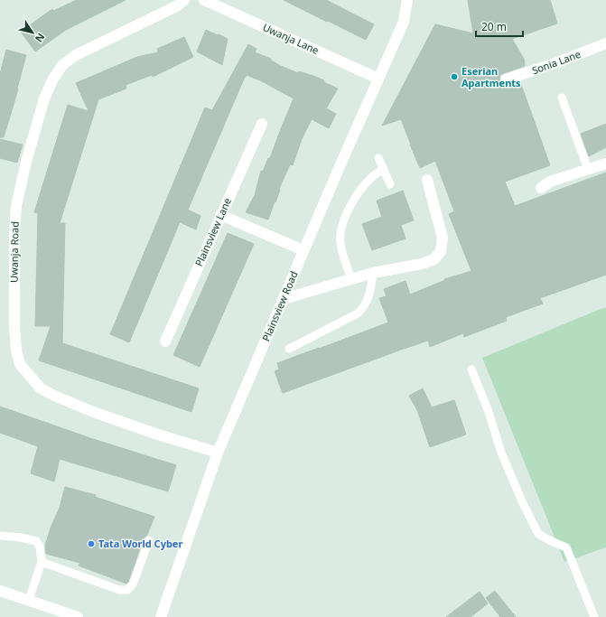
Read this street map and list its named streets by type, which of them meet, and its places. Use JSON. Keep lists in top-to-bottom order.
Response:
{
  "streets": {
    "street": [
      "Uwanja Lane",
      "Sonia Lane",
      "Plainsview Lane",
      "Uwanja Road",
      "Plainsview Road"
    ]
  },
  "crossings": [
    ["Uwanja Lane", "Plainsview Road"],
    ["Uwanja Road", "Plainsview Road"]
  ],
  "places": ["Eserian Apartments", "Tata World Cyber"],
  "scale_bar": "20 m",
  "north": "bottom right"
}
